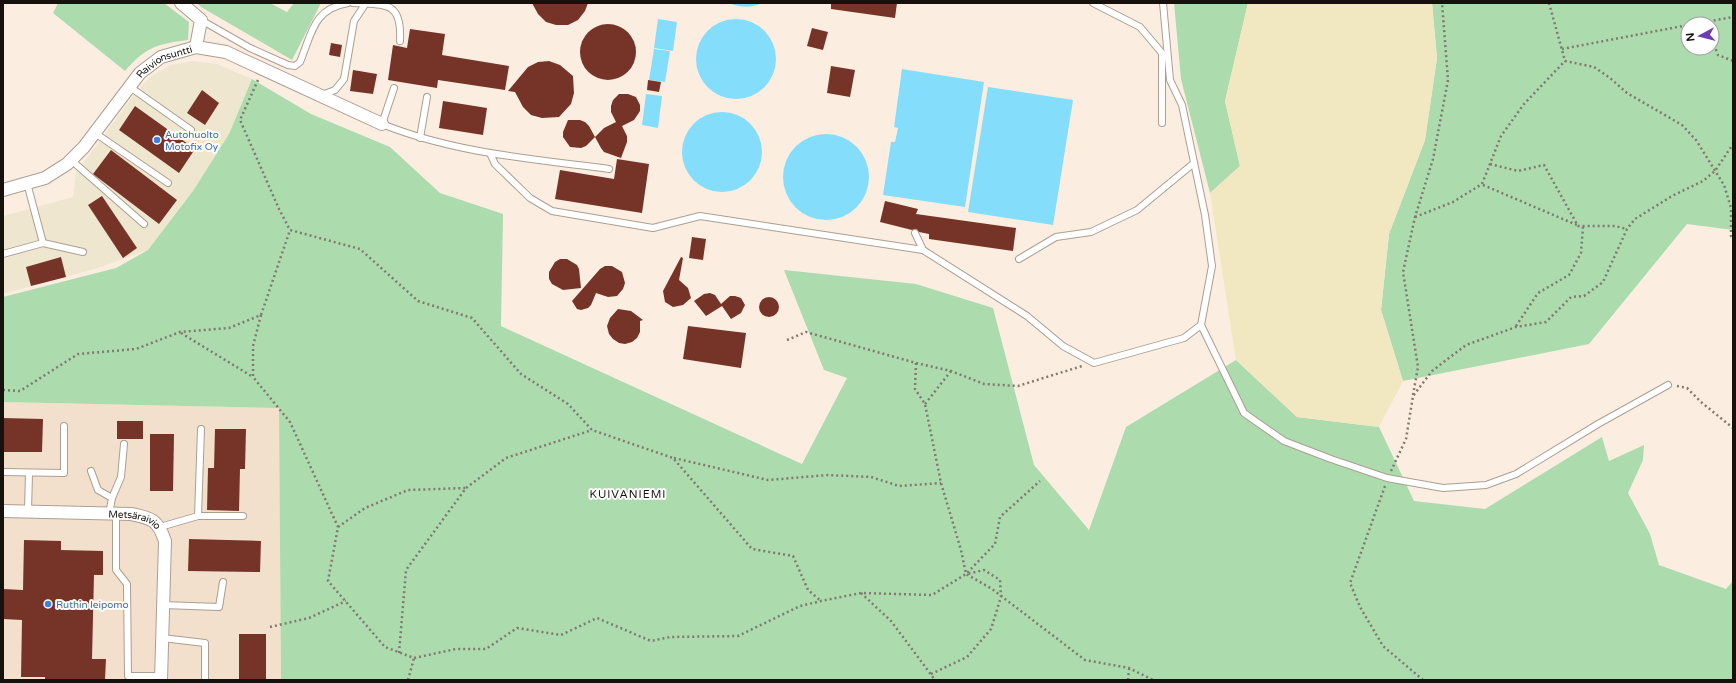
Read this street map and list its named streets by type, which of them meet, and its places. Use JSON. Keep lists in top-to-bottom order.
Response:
{
  "streets": {
    "street": ["Raivionsuntti", "Metsäraivio"]
  },
  "districts": ["KUIVANIEMI"],
  "places": ["Autohuolto Motofix Oy", "Ruthin leipomo"],
  "north": "left"
}
